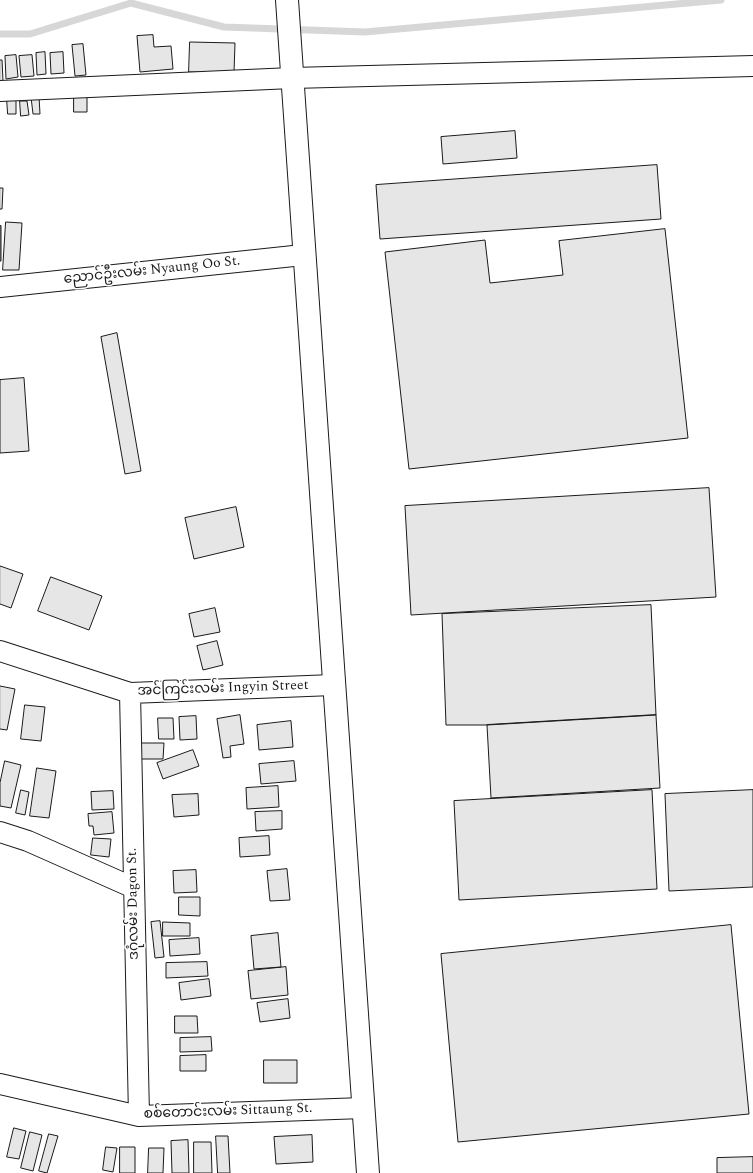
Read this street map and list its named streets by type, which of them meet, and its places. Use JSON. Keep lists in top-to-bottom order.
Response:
{
  "streets": {
    "street": [
      "ညောင်ဦးလမ်း Nyaung Oo St.",
      "အင်ကြင်းလမ်း Ingyin Street",
      "ဒဂုံလမ်း Dagon St.",
      "စစ်တောင်းလမ်း Sittaung St."
    ]
  },
  "crossings": [
    ["အင်ကြင်းလမ်း Ingyin Street", "ဒဂုံလမ်း Dagon St."],
    ["ဒဂုံလမ်း Dagon St.", "စစ်တောင်းလမ်း Sittaung St."]
  ]
}
